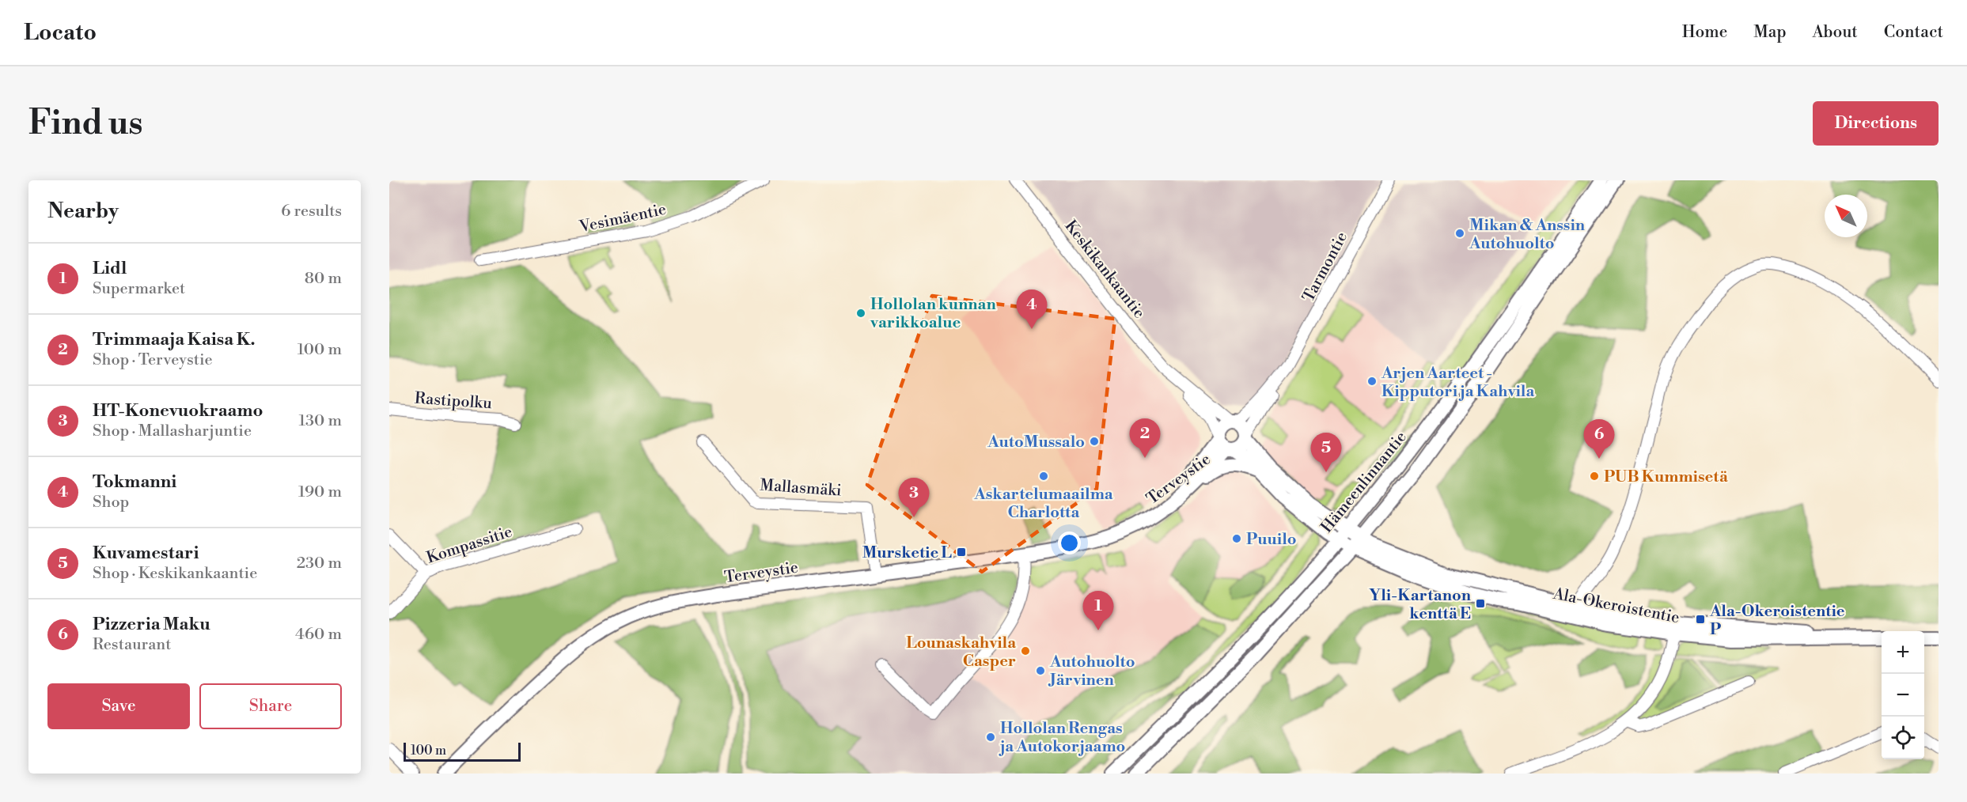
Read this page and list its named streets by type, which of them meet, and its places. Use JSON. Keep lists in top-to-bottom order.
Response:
{
  "streets": {
    "main road": [
      "Keskikankaantie",
      "Terveystie",
      "Hämeenlinnantie",
      "Ala-Okeroistentie"
    ],
    "street": [
      "Vesimäentie",
      "Tarmontie",
      "Rastipolku",
      "Mallasmäki",
      "Kompassitie"
    ]
  },
  "crossings": [
    ["Tarmontie", "Keskikankaantie"],
    ["Tarmontie", "Terveystie"],
    ["Keskikankaantie", "Terveystie"],
    ["Keskikankaantie", "Hämeenlinnantie"],
    ["Keskikankaantie", "Ala-Okeroistentie"],
    ["Terveystie", "Mallasmäki"],
    ["Hämeenlinnantie", "Ala-Okeroistentie"]
  ],
  "places": {
    "other": [
      "Mikan & Anssin Autohuolto",
      "Hollolan kunnan varikkoalue",
      "Arjen Aarteet - Kipputori ja Kahvila",
      "AutoMussalo",
      "Askartelumaailma Charlotta",
      "PUB Kummisetä",
      "Puuilo",
      "Lounaskahvila Casper",
      "Autohuolto Järvinen",
      "Hollolan Rengas ja Autokorjaamo"
    ],
    "transit": ["Mursketie L", "Yli-Kartanon kenttä E", "Ala-Okeroistentie P"]
  },
  "scale_bar": "100 m",
  "north": "top left",
  "page": {
    "header": "Locato",
    "nav": [
      "Home",
      "Map",
      "About",
      "Contact"
    ],
    "buttons": [
      "Directions",
      ["Save", "Share"]
    ],
    "title": "Find us",
    "heading": ["Nearby", "6 results"],
    "list": [
      {
        "mark": "1",
        "name": "Lidl",
        "note": "Supermarket",
        "value": "80 m"
      },
      {
        "mark": "2",
        "name": "Trimmaaja Kaisa K.",
        "note": "Shop · Terveystie",
        "value": "100 m"
      },
      {
        "mark": "3",
        "name": "HT-Konevuokraamo",
        "note": "Shop · Mallasharjuntie",
        "value": "130 m"
      },
      {
        "mark": "4",
        "name": "Tokmanni",
        "note": "Shop",
        "value": "190 m"
      },
      {
        "mark": "5",
        "name": "Kuvamestari",
        "note": "Shop · Keskikankaantie",
        "value": "230 m"
      },
      {
        "mark": "6",
        "name": "Pizzeria Maku",
        "note": "Restaurant",
        "value": "460 m"
      }
    ],
    "pins": [
      "4",
      "2",
      "6",
      "5",
      "3",
      "1"
    ],
    "map_buttons": ["+", "−"],
    "scale": "100 m"
  }
}
